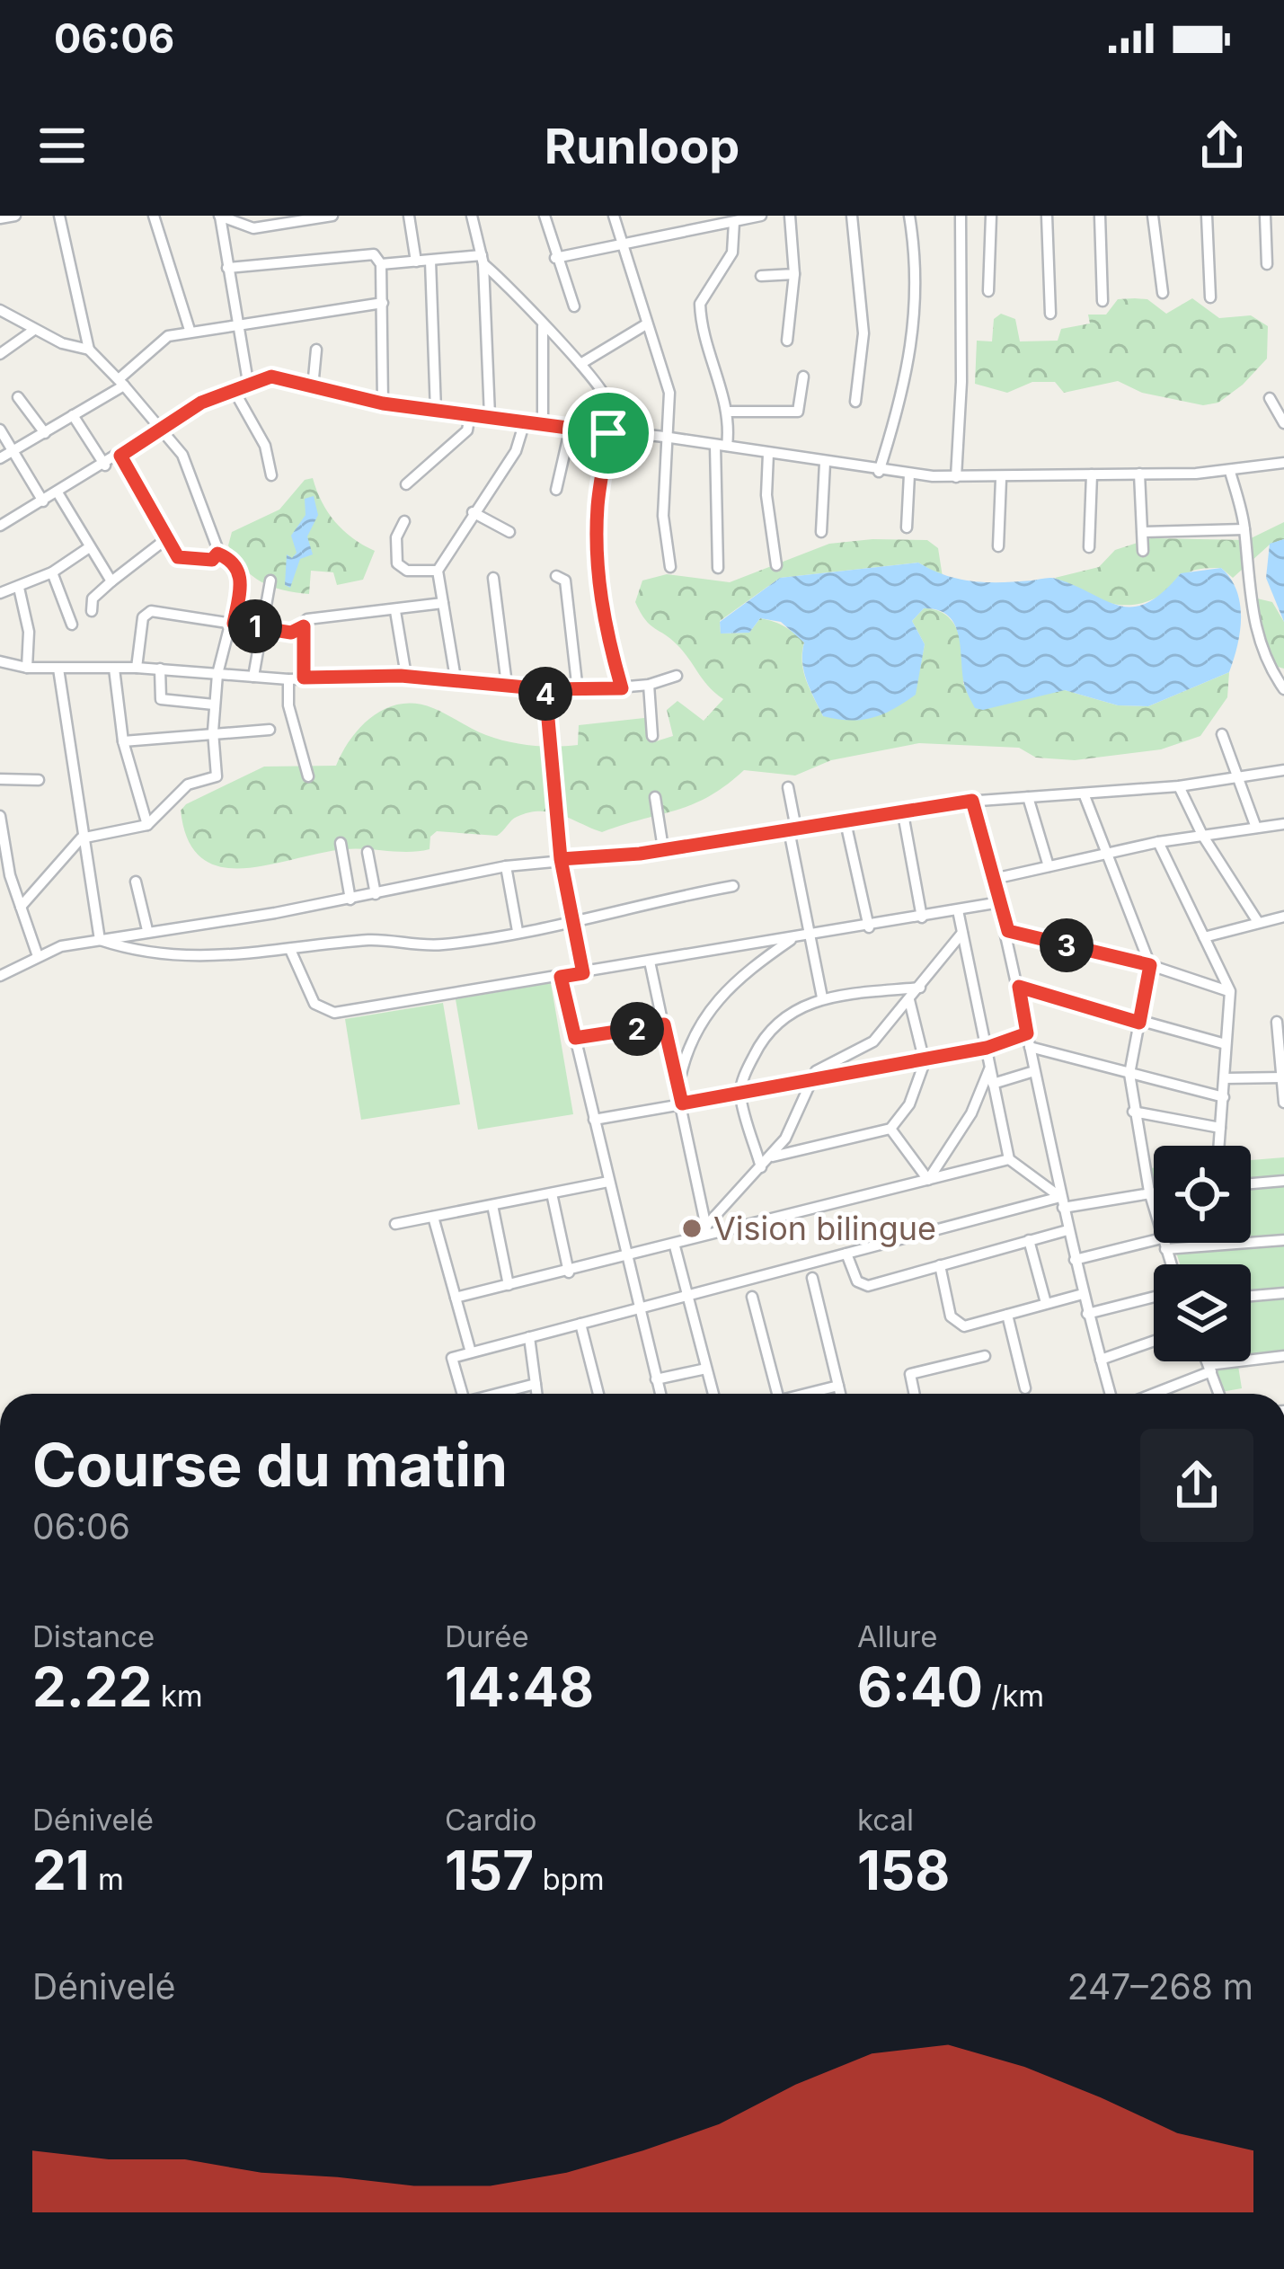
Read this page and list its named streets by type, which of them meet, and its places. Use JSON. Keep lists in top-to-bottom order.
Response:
{
  "places": ["Vision bilingue"],
  "page": {
    "status": "06:06",
    "header": "Runloop",
    "pins": [
      "1",
      "4",
      "3",
      "2"
    ],
    "heading": ["Course du matin", "06:06"],
    "stats": [
      ["Distance", "2.22 km"],
      ["Durée", "14:48"],
      ["Allure", "6:40 /km"],
      ["Dénivelé", "21 m"],
      ["Cardio", "157 bpm"],
      ["kcal", "158"]
    ],
    "chart": ["Dénivelé", "247–268 m"]
  }
}
